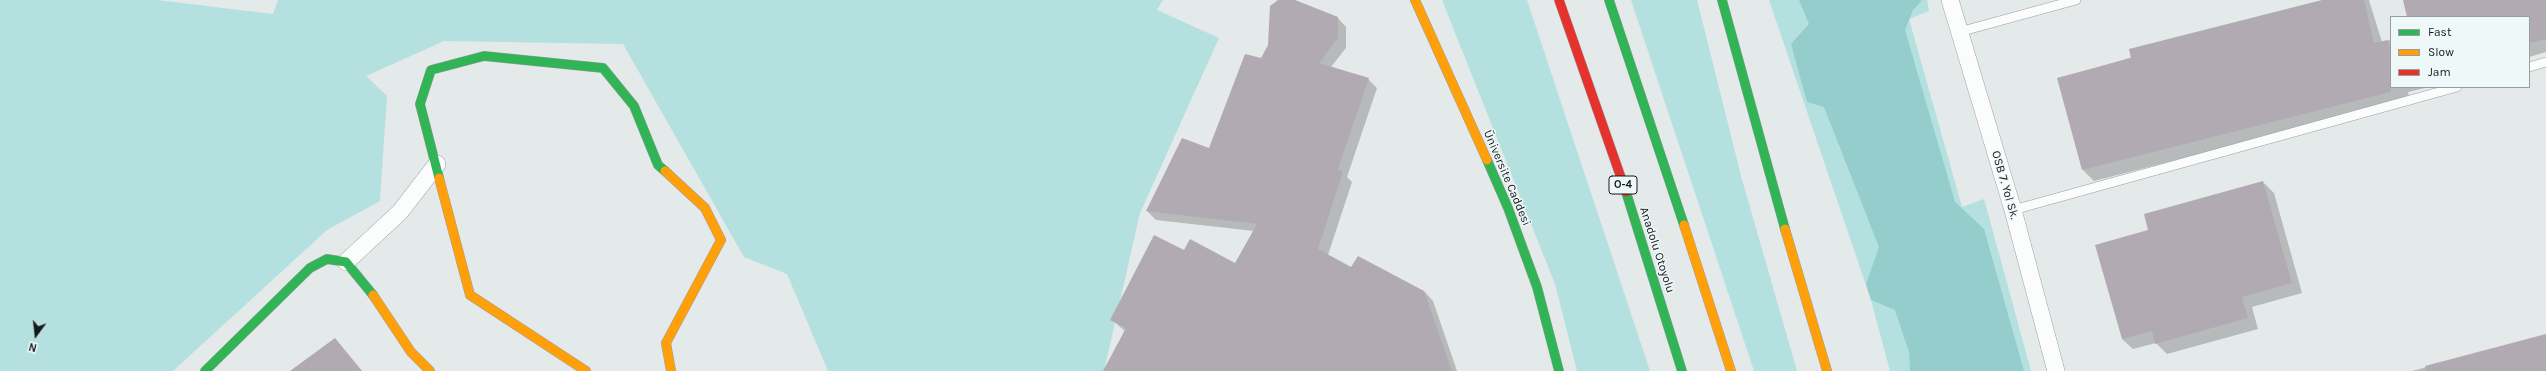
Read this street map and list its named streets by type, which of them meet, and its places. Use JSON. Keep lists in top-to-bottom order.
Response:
{
  "streets": {
    "main road": ["Üniversite Caddesi", "O-4", "Anadolu Otoyolu"],
    "street": ["OSB 7. Yol Sk."]
  },
  "legend": ["Fast", "Slow", "Jam"],
  "north": "bottom"
}
